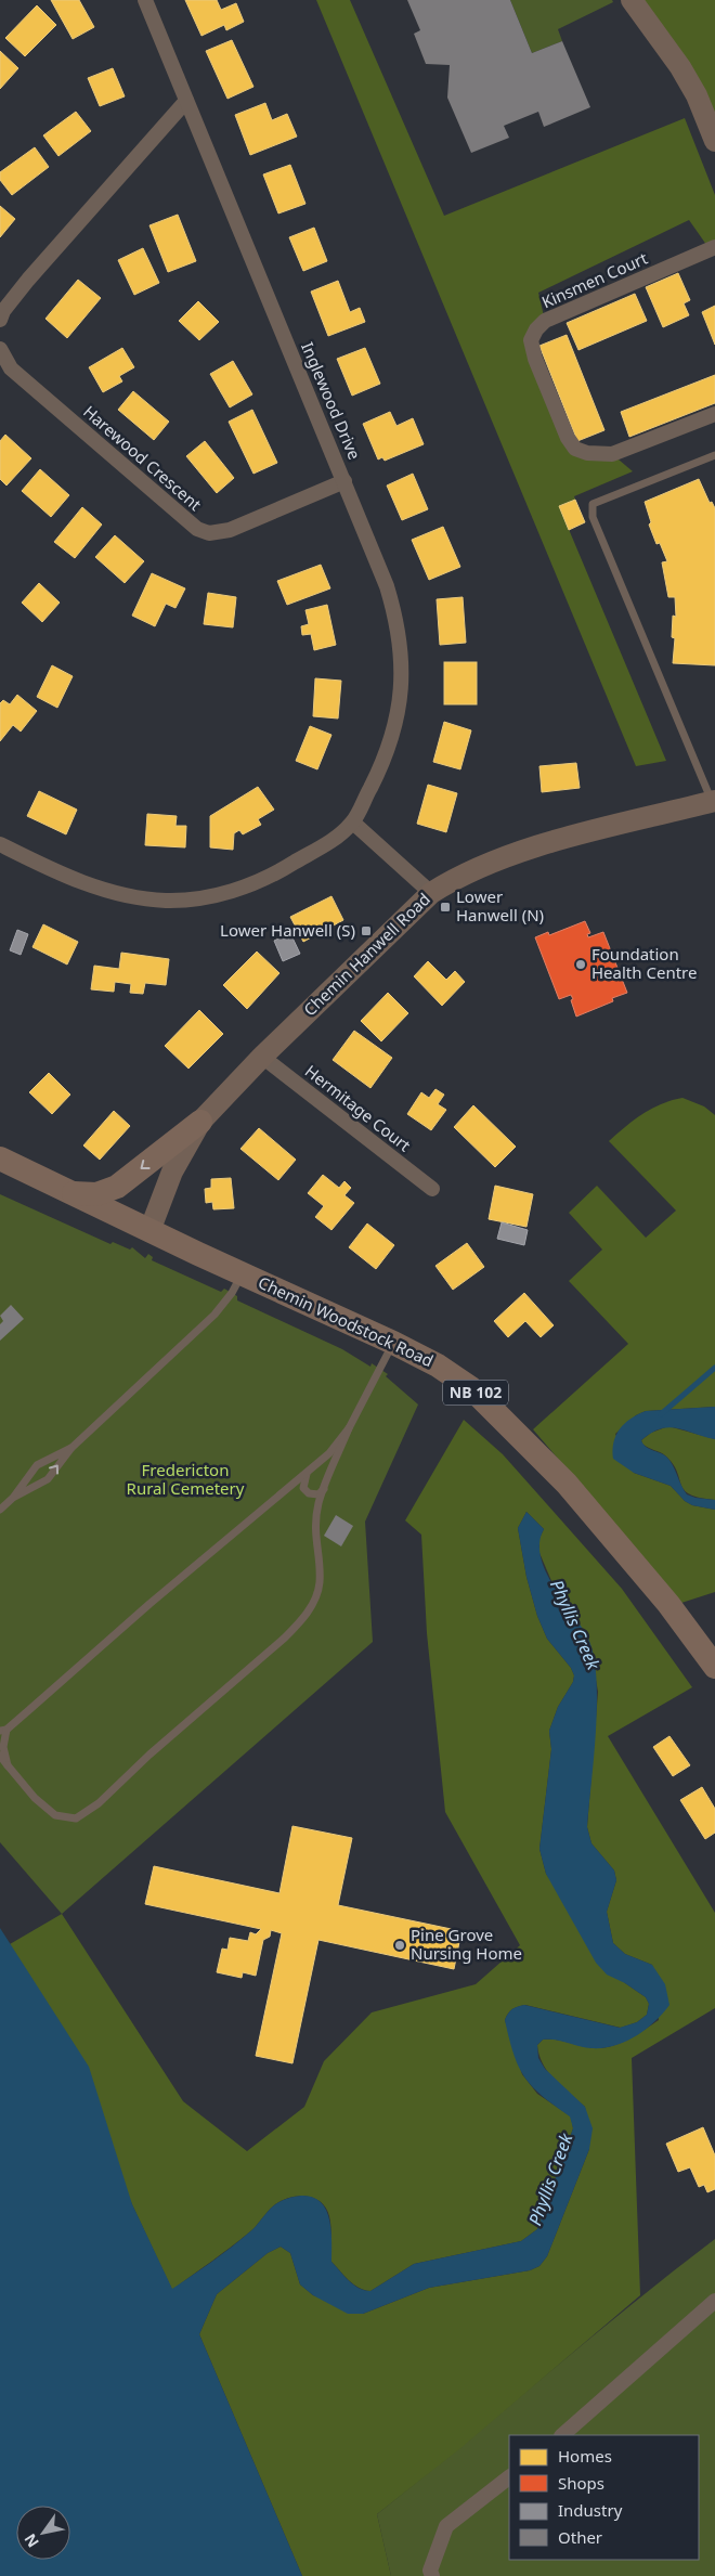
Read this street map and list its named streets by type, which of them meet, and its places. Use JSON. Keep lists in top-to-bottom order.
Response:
{
  "streets": {
    "main road": ["Chemin Hanwell Road", "Chemin Woodstock Road", "NB 102"],
    "street": [
      "Kinsmen Court",
      "Inglewood Drive",
      "Harewood Crescent",
      "Hermitage Court"
    ]
  },
  "crossings": [
    ["Inglewood Drive", "Harewood Crescent"],
    ["Chemin Hanwell Road", "Hermitage Court"],
    ["Chemin Hanwell Road", "Chemin Woodstock Road"]
  ],
  "water": ["Phyllis Creek"],
  "parks": ["Fredericton Rural Cemetery"],
  "places": {
    "transit": ["Lower Hanwell (N)", "Lower Hanwell (S)"],
    "other": ["Foundation Health Centre", "Pine Grove Nursing Home"]
  },
  "legend": [
    "Homes",
    "Shops",
    "Industry",
    "Other"
  ],
  "north": "bottom left"
}
